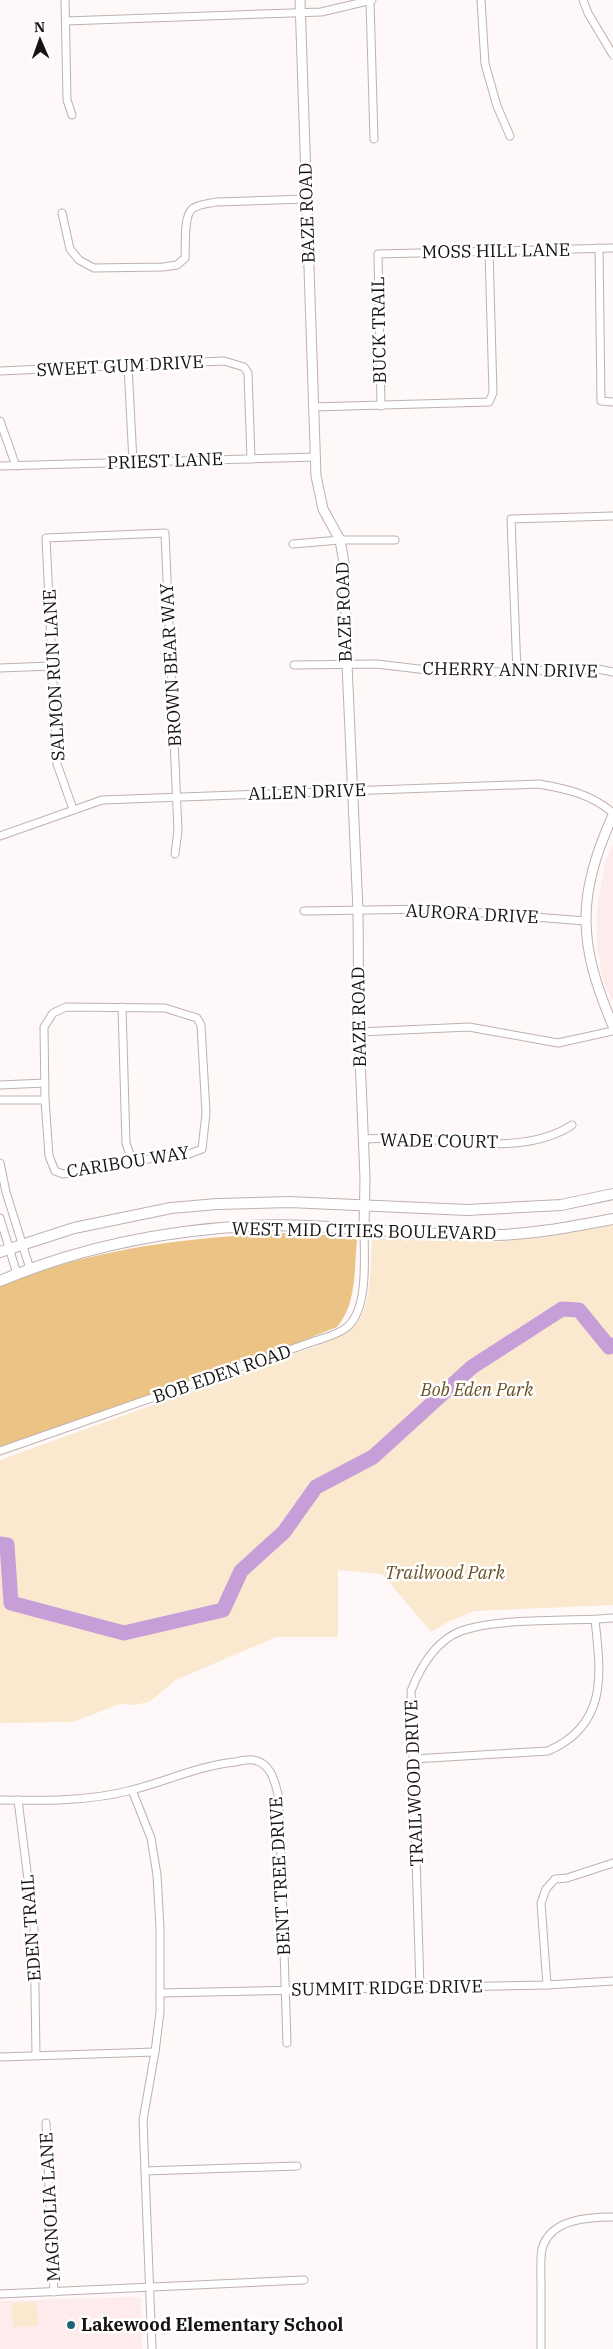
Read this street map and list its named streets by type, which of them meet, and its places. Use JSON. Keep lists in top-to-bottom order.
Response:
{
  "streets": {
    "main road": ["WEST MID CITIES BOULEVARD"],
    "street": [
      "BAZE ROAD",
      "MOSS HILL LANE",
      "BUCK TRAIL",
      "SWEET GUM DRIVE",
      "PRIEST LANE",
      "BROWN BEAR WAY",
      "CHERRY ANN DRIVE",
      "SALMON RUN LANE",
      "ALLEN DRIVE",
      "AURORA DRIVE",
      "WADE COURT",
      "CARIBOU WAY",
      "BOB EDEN ROAD",
      "TRAILWOOD DRIVE",
      "BENT TREE DRIVE",
      "EDEN TRAIL",
      "SUMMIT RIDGE DRIVE",
      "MAGNOLIA LANE"
    ]
  },
  "crossings": [
    ["BAZE ROAD", "PRIEST LANE"],
    ["BAZE ROAD", "CHERRY ANN DRIVE"],
    ["BAZE ROAD", "ALLEN DRIVE"],
    ["BAZE ROAD", "AURORA DRIVE"],
    ["BAZE ROAD", "WADE COURT"],
    ["BAZE ROAD", "WEST MID CITIES BOULEVARD"],
    ["BAZE ROAD", "BOB EDEN ROAD"],
    ["MOSS HILL LANE", "BUCK TRAIL"],
    ["SWEET GUM DRIVE", "PRIEST LANE"],
    ["BROWN BEAR WAY", "SALMON RUN LANE"],
    ["BROWN BEAR WAY", "ALLEN DRIVE"],
    ["SALMON RUN LANE", "ALLEN DRIVE"],
    ["WEST MID CITIES BOULEVARD", "BOB EDEN ROAD"],
    ["TRAILWOOD DRIVE", "SUMMIT RIDGE DRIVE"],
    ["BENT TREE DRIVE", "EDEN TRAIL"],
    ["BENT TREE DRIVE", "SUMMIT RIDGE DRIVE"]
  ],
  "parks": ["Bob Eden Park", "Trailwood Park"],
  "places": ["Lakewood Elementary School"],
  "north": "top"
}
